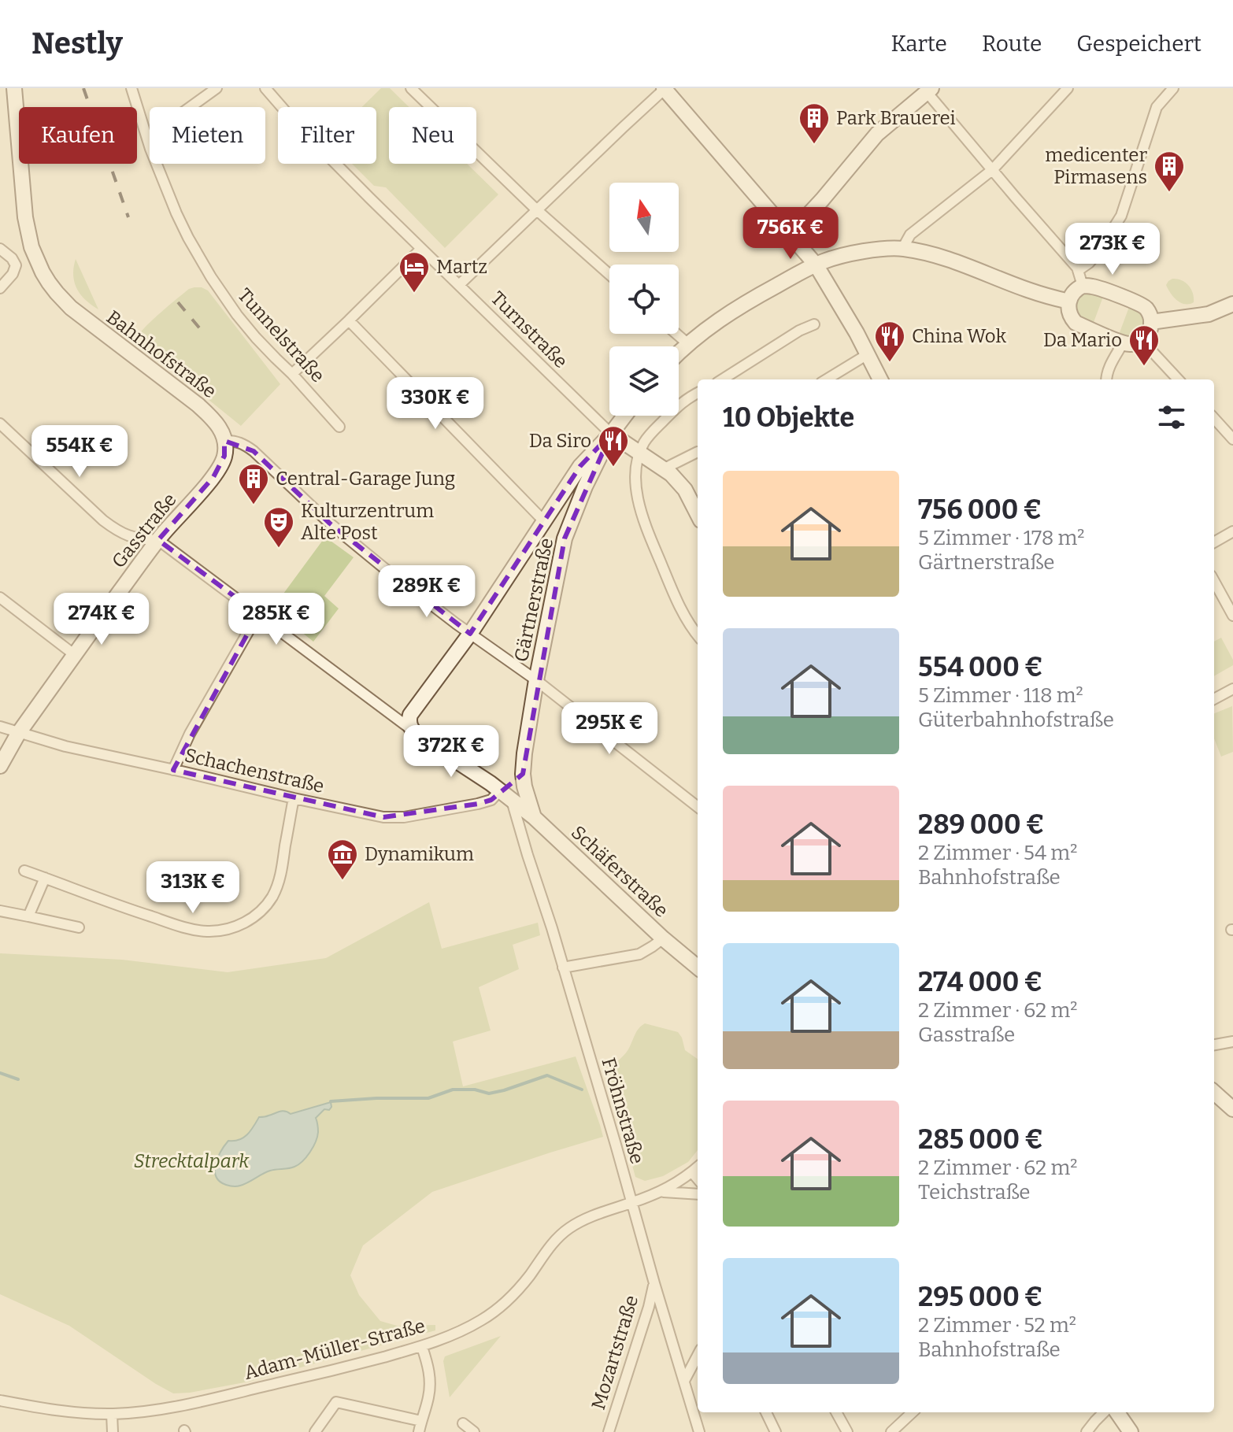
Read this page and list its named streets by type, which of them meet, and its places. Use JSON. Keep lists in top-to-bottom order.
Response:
{
  "streets": {
    "main road": [
      "Bahnhofstraße",
      "Gasstraße",
      "Gärtnerstraße",
      "Schäferstraße"
    ],
    "street": [
      "Turnstraße",
      "Tunnelstraße",
      "Schachenstraße",
      "Fröhnstraße",
      "Adam-Müller-Straße",
      "Mozartstraße"
    ]
  },
  "crossings": [
    ["Turnstraße", "Gärtnerstraße"],
    ["Bahnhofstraße", "Gasstraße"],
    ["Gasstraße", "Schachenstraße"],
    ["Gärtnerstraße", "Schäferstraße"],
    ["Schachenstraße", "Schäferstraße"],
    ["Schäferstraße", "Fröhnstraße"],
    ["Fröhnstraße", "Adam-Müller-Straße"],
    ["Fröhnstraße", "Mozartstraße"]
  ],
  "parks": ["Strecktalpark"],
  "places": {
    "building": ["Park Brauerei", "medicenter Pirmasens", "Central-Garage Jung"],
    "hotel": ["Martz"],
    "restaurant": ["China Wok", "Da Mario", "Da Siro"],
    "theatre": ["Kulturzentrum Alte Post"],
    "museum": ["Dynamikum"]
  },
  "north": "top",
  "page": {
    "header": "Nestly",
    "nav": ["Karte", "Route", "Gespeichert"],
    "chip": [
      "Kaufen",
      "Mieten",
      "Filter",
      "Neu"
    ],
    "price": [
      "756K €",
      "273K €",
      "330K €",
      "554K €",
      "289K €",
      "274K €",
      "285K €",
      "295K €",
      "372K €",
      "313K €"
    ],
    "heading": "10 Objekte",
    "list": [
      {
        "name": "756 000 €",
        "note": "5 Zimmer · 178 m² · Gärtnerstraße"
      },
      {
        "name": "554 000 €",
        "note": "5 Zimmer · 118 m² · Güterbahnhofstraße"
      },
      {
        "name": "289 000 €",
        "note": "2 Zimmer · 54 m² · Bahnhofstraße"
      },
      {
        "name": "274 000 €",
        "note": "2 Zimmer · 62 m² · Gasstraße"
      },
      {
        "name": "285 000 €",
        "note": "2 Zimmer · 62 m² · Teichstraße"
      },
      {
        "name": "295 000 €",
        "note": "2 Zimmer · 52 m² · Bahnhofstraße"
      }
    ]
  }
}
